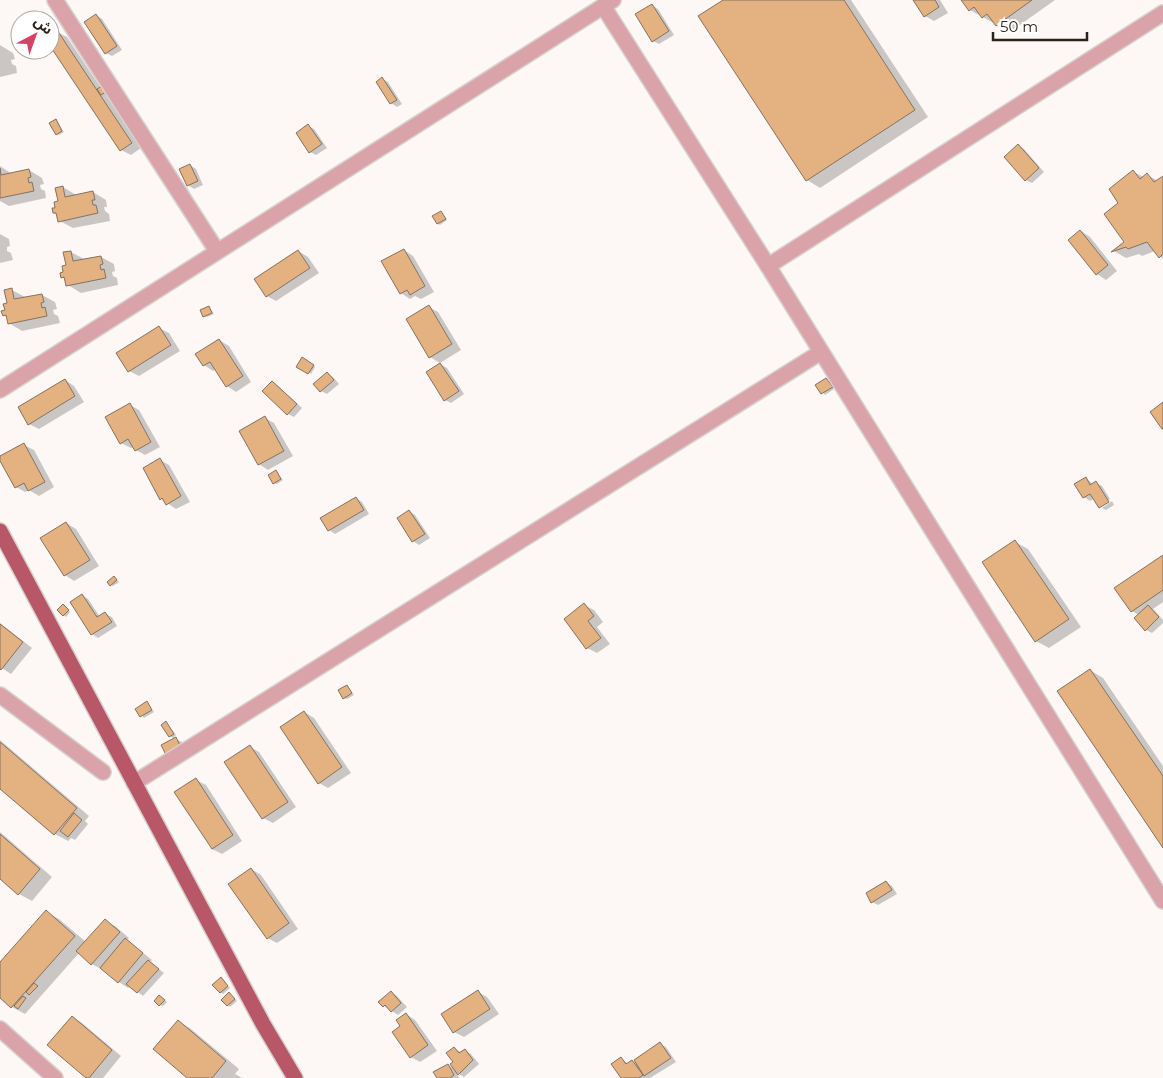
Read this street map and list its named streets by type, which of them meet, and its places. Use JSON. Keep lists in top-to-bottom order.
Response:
{
  "scale_bar": "50 m",
  "north": "top right"
}
